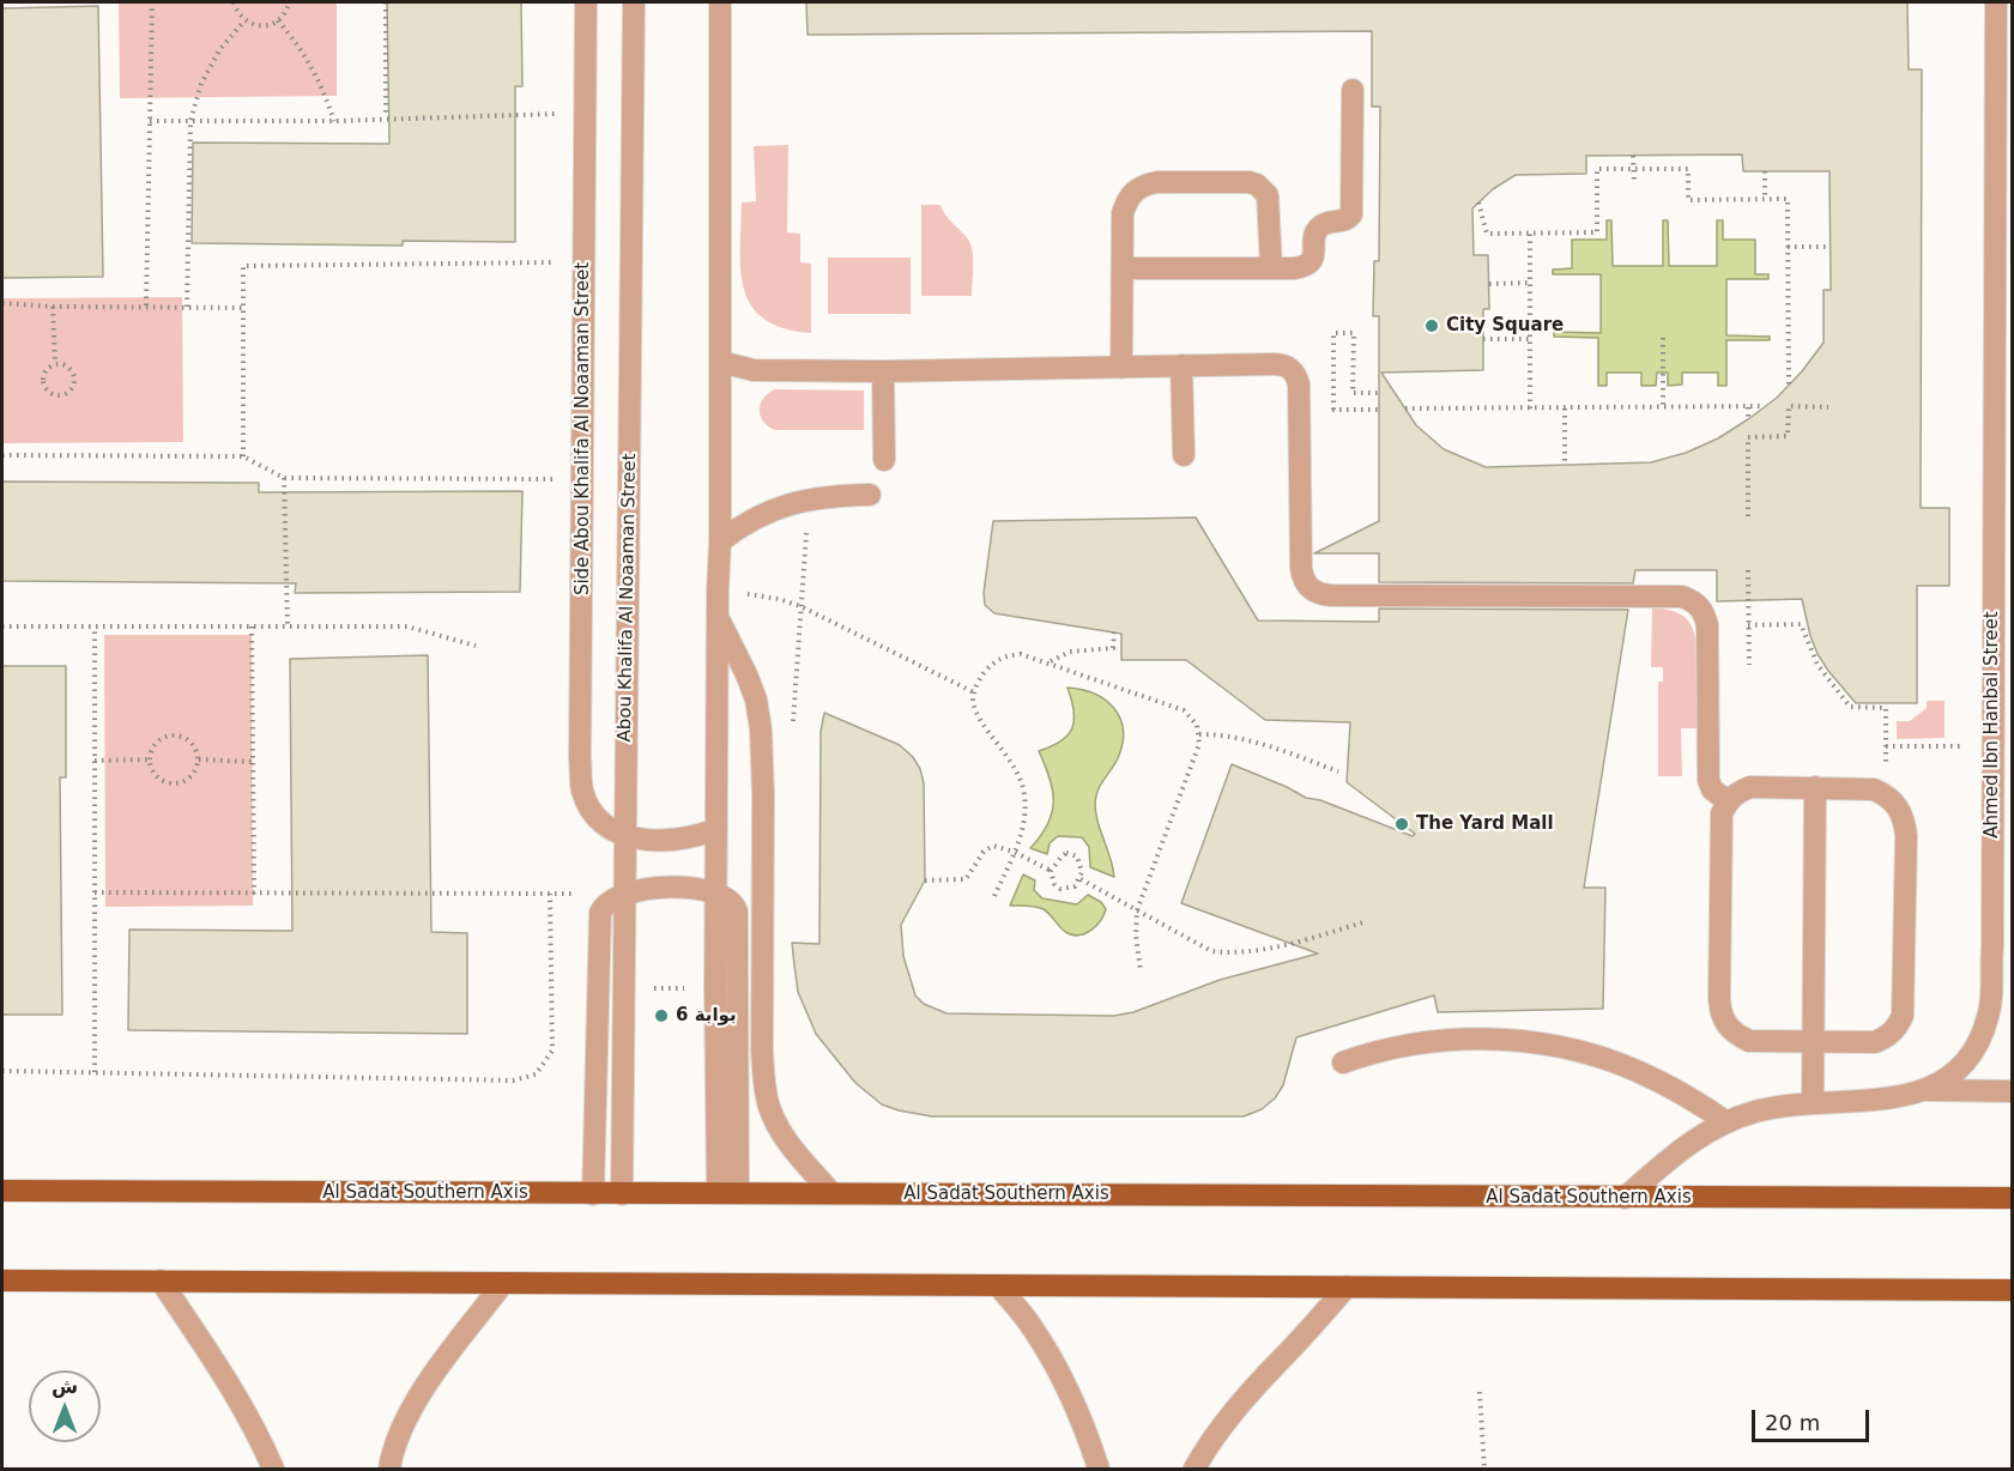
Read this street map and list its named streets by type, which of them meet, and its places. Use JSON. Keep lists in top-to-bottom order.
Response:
{
  "streets": {
    "main road": ["Al Sadat Southern Axis"],
    "street": ["Side Abou Khalifa Al Noaaman Street", "Abou Khalifa Al Noaaman Street", "Ahmed Ibn Hanbal Street"]
  },
  "crossings": [
    ["Side Abou Khalifa Al Noaaman Street", "Abou Khalifa Al Noaaman Street"],
    ["Abou Khalifa Al Noaaman Street", "Al Sadat Southern Axis"],
    ["Ahmed Ibn Hanbal Street", "Al Sadat Southern Axis"]
  ],
  "places": ["City Square", "The Yard Mall", "بوابة 6"],
  "scale_bar": "20 m",
  "north": "top"
}
